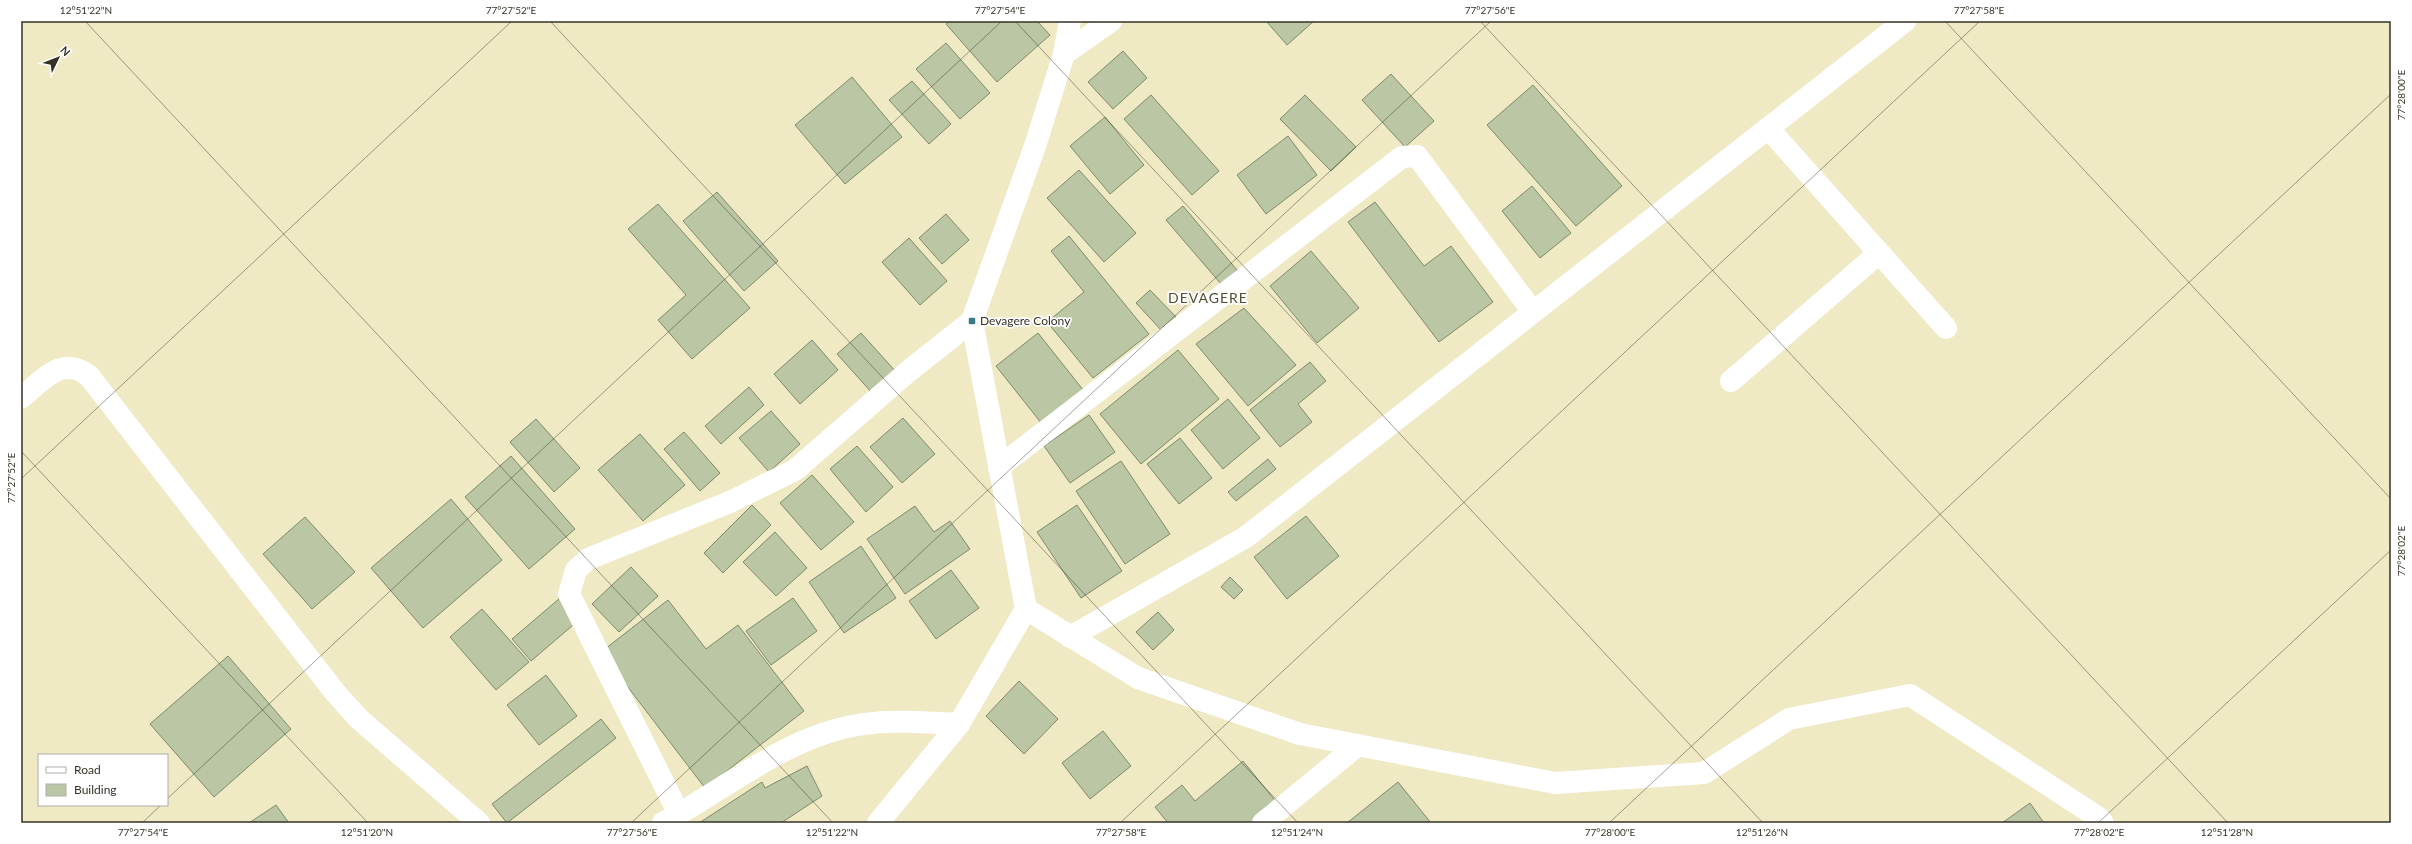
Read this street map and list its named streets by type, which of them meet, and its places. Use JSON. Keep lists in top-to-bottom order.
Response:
{
  "districts": ["DEVAGERE"],
  "places": {
    "transit": ["Devagere Colony"]
  },
  "legend": ["Road", "Building"],
  "north": "top right",
  "coordinates": [
    "12°51'22\"N",
    "77°27'52\"E",
    "77°27'54\"E",
    "77°27'56\"E",
    "77°27'58\"E",
    "77°28'00\"E",
    "77°28'02\"E",
    "12°51'20\"N",
    "12°51'24\"N",
    "12°51'26\"N",
    "12°51'28\"N"
  ]
}
